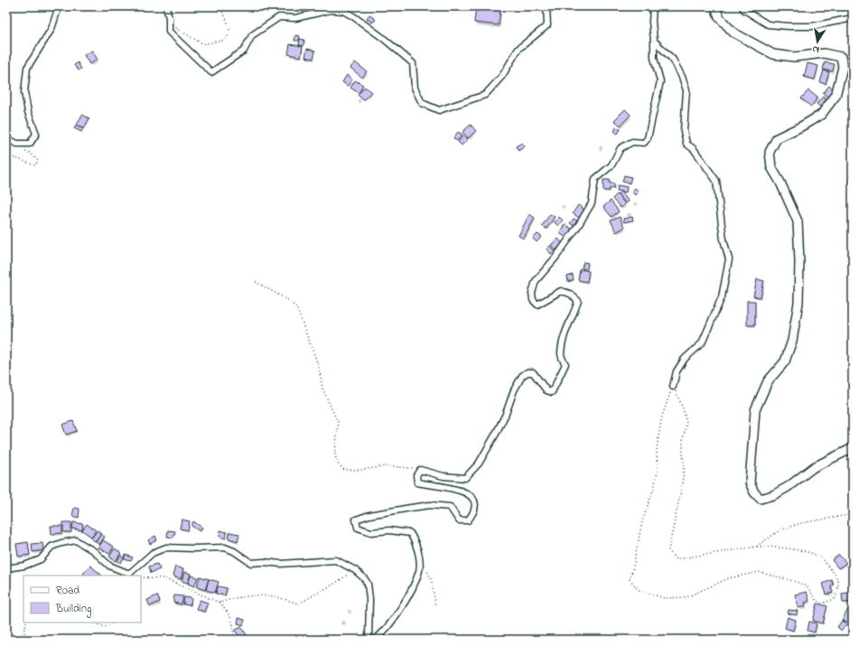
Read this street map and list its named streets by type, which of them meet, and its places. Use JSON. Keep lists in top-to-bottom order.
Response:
{
  "legend": ["Road", "Building"],
  "north": "bottom"
}
